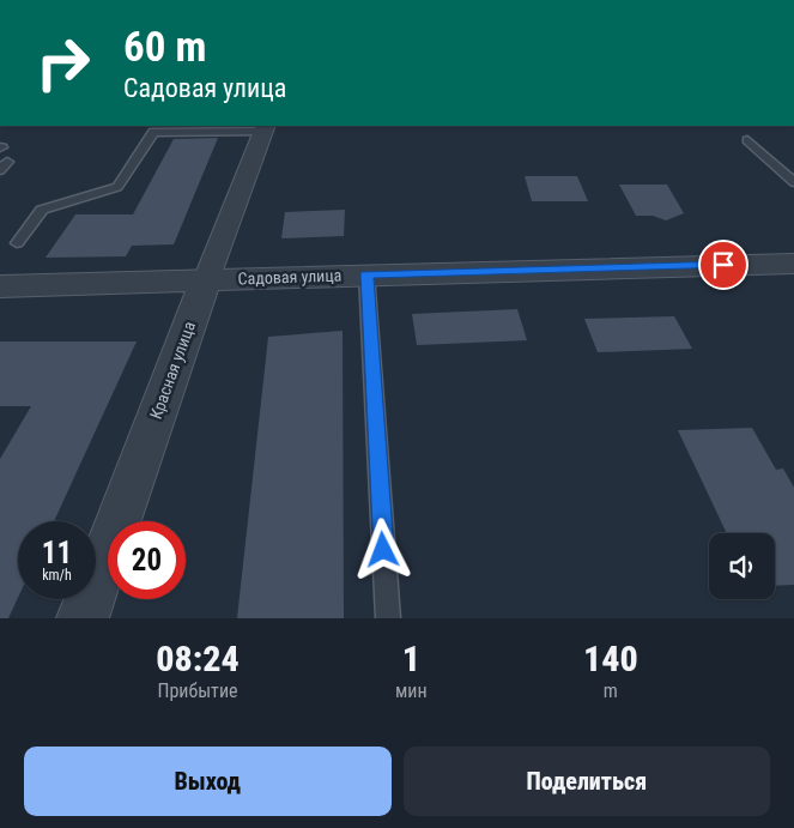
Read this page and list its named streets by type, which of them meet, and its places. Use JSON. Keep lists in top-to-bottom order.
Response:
{
  "streets": {
    "street": ["Садовая улица", "Красная улица"]
  },
  "crossings": [
    ["Садовая улица", "Красная улица"]
  ],
  "page": {
    "turn": ["60 m", "Садовая улица"],
    "speed": "11 km/h",
    "limit": "20",
    "eta": [
      "08:24",
      "Прибытие",
      "1",
      "мин",
      "140",
      "m"
    ],
    "buttons": ["Выход", "Поделиться"]
  }
}
